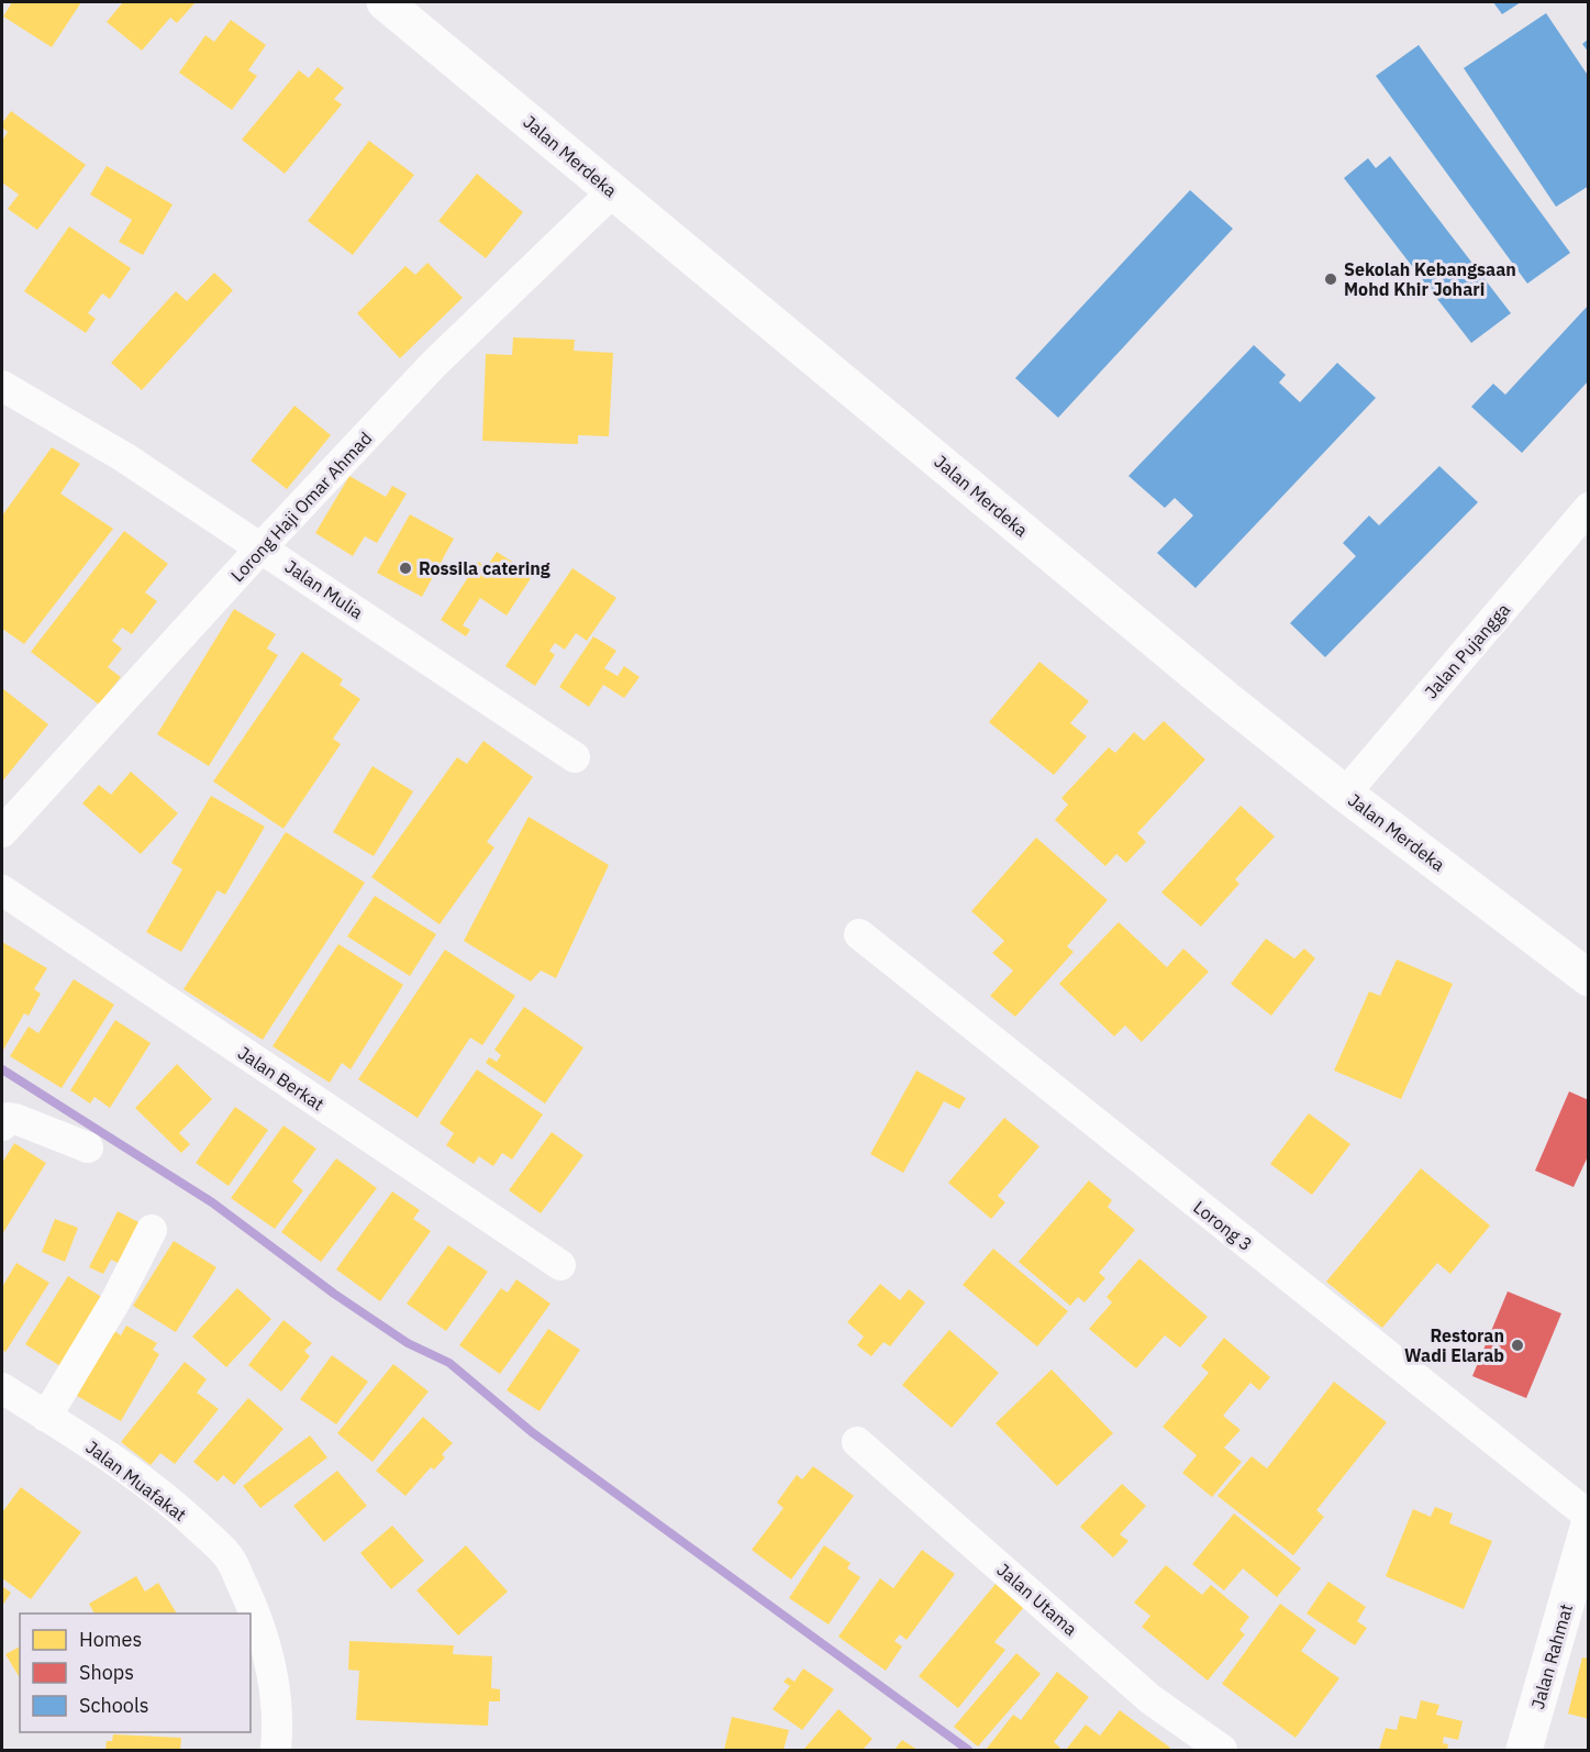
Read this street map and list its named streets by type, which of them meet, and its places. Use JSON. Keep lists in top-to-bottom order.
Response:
{
  "streets": {
    "street": [
      "Jalan Merdeka",
      "Lorong Haji Omar Ahmad",
      "Jalan Mulia",
      "Jalan Pujangga",
      "Jalan Berkat",
      "Lorong 3",
      "Jalan Muafakat",
      "Jalan Utama",
      "Jalan Rahmat"
    ]
  },
  "crossings": [
    ["Jalan Merdeka", "Lorong Haji Omar Ahmad"],
    ["Jalan Merdeka", "Jalan Pujangga"],
    ["Lorong Haji Omar Ahmad", "Jalan Mulia"]
  ],
  "places": ["Sekolah Kebangsaan Mohd Khir Johari", "Rossila catering", "Restoran Wadi Elarab"],
  "legend": ["Homes", "Shops", "Schools"]
}
